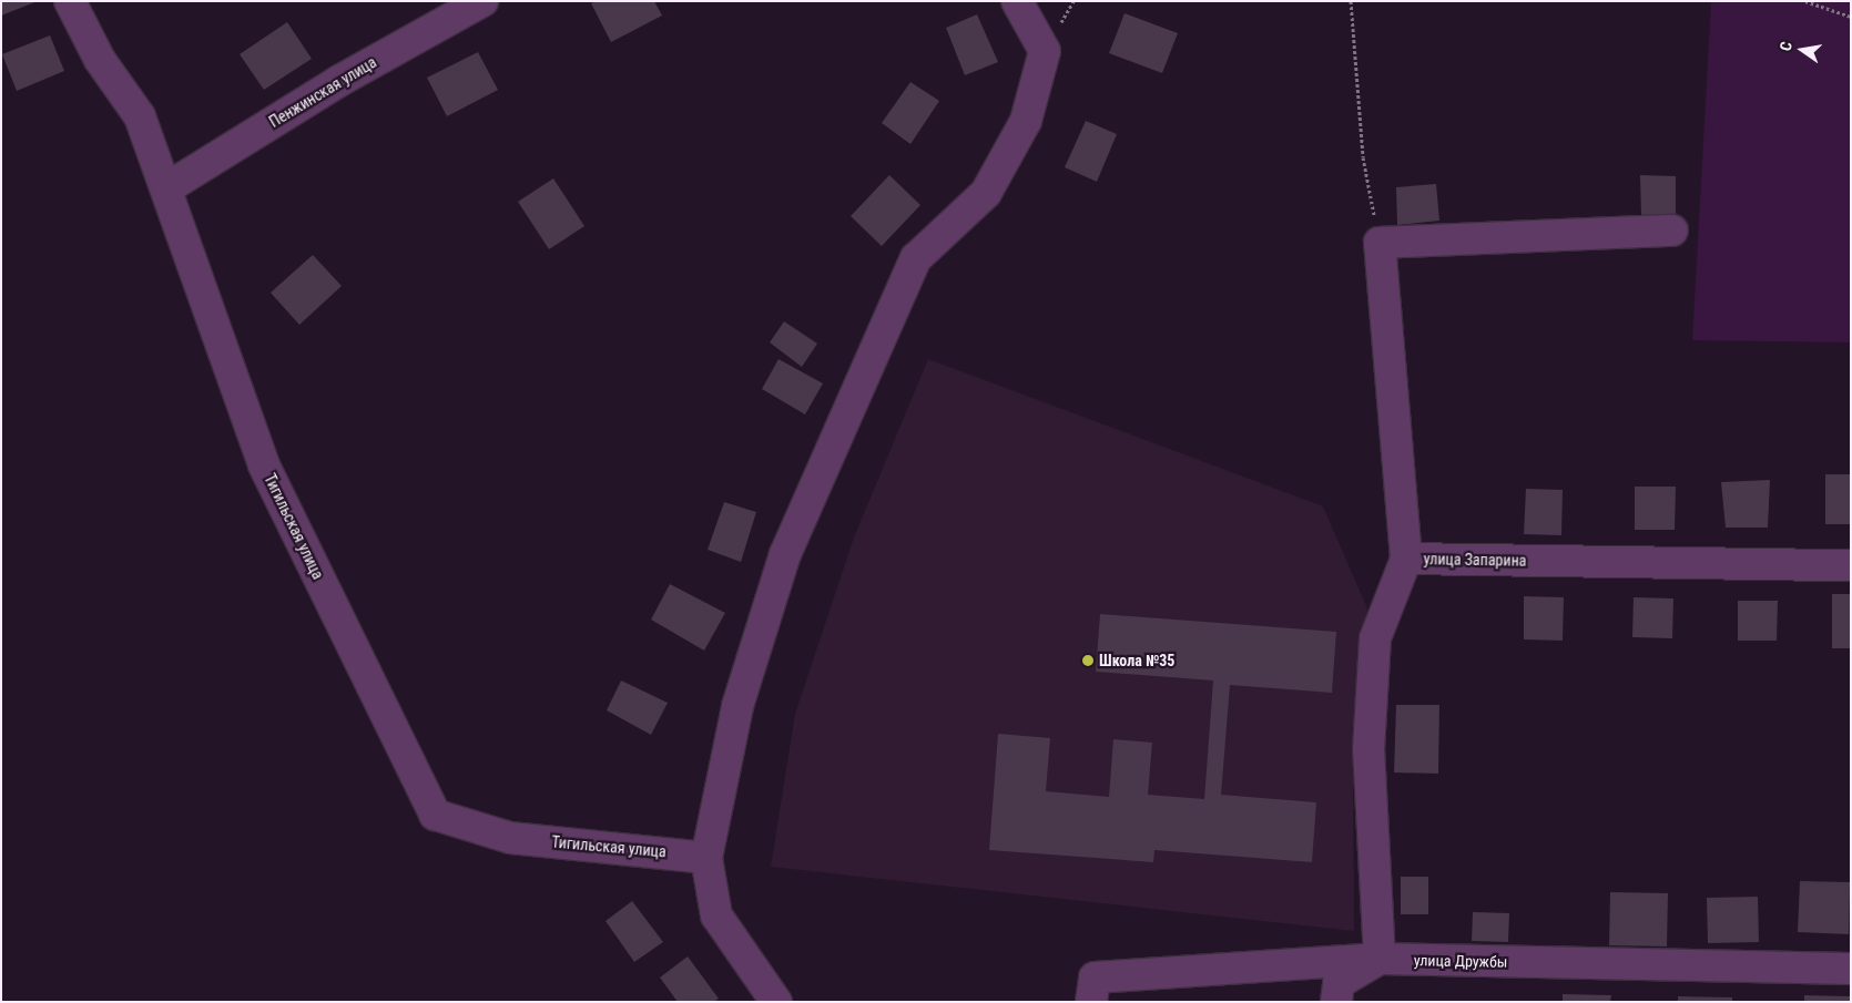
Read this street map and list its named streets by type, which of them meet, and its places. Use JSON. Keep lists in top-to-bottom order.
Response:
{
  "streets": {
    "street": [
      "Пенжинская улица",
      "Тигильская улица",
      "улица Запарина",
      "улица Дружбы"
    ]
  },
  "crossings": [
    ["Пенжинская улица", "Тигильская улица"],
    ["улица Запарина", "улица Дружбы"]
  ],
  "places": ["Школа №35"],
  "north": "left"
}
